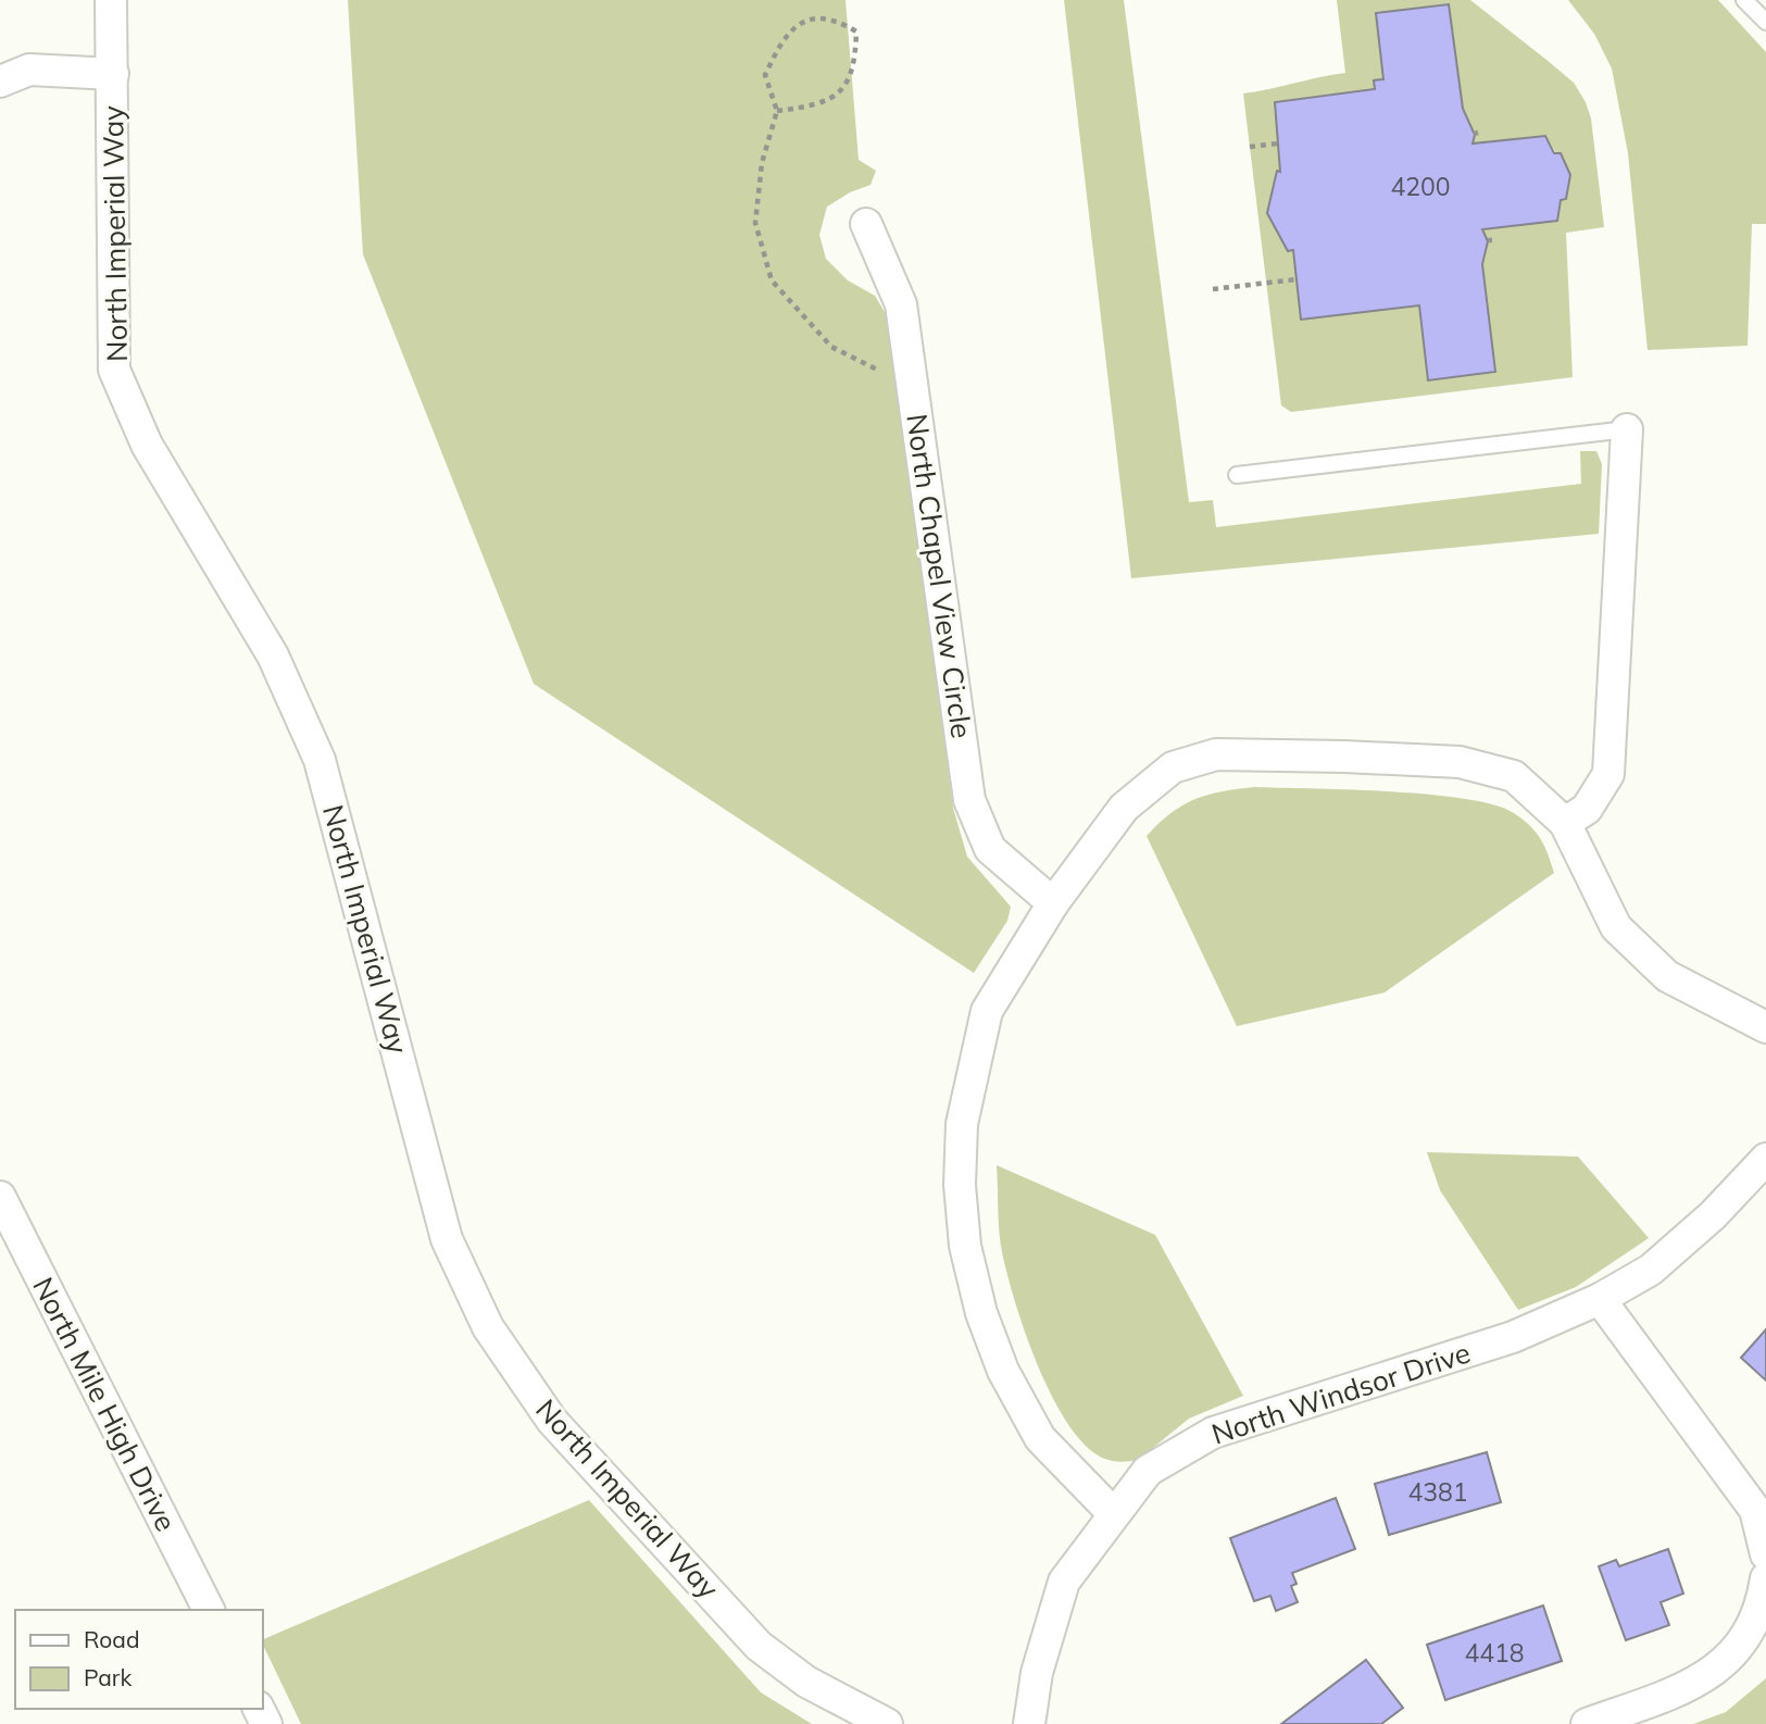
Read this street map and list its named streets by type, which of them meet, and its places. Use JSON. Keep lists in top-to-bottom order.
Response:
{
  "streets": {
    "street": [
      "North Imperial Way",
      "North Chapel View Circle",
      "North Windsor Drive",
      "North Mile High Drive"
    ]
  },
  "house_numbers": ["4200", "4381", "4418"],
  "legend": ["Road", "Park"]
}
